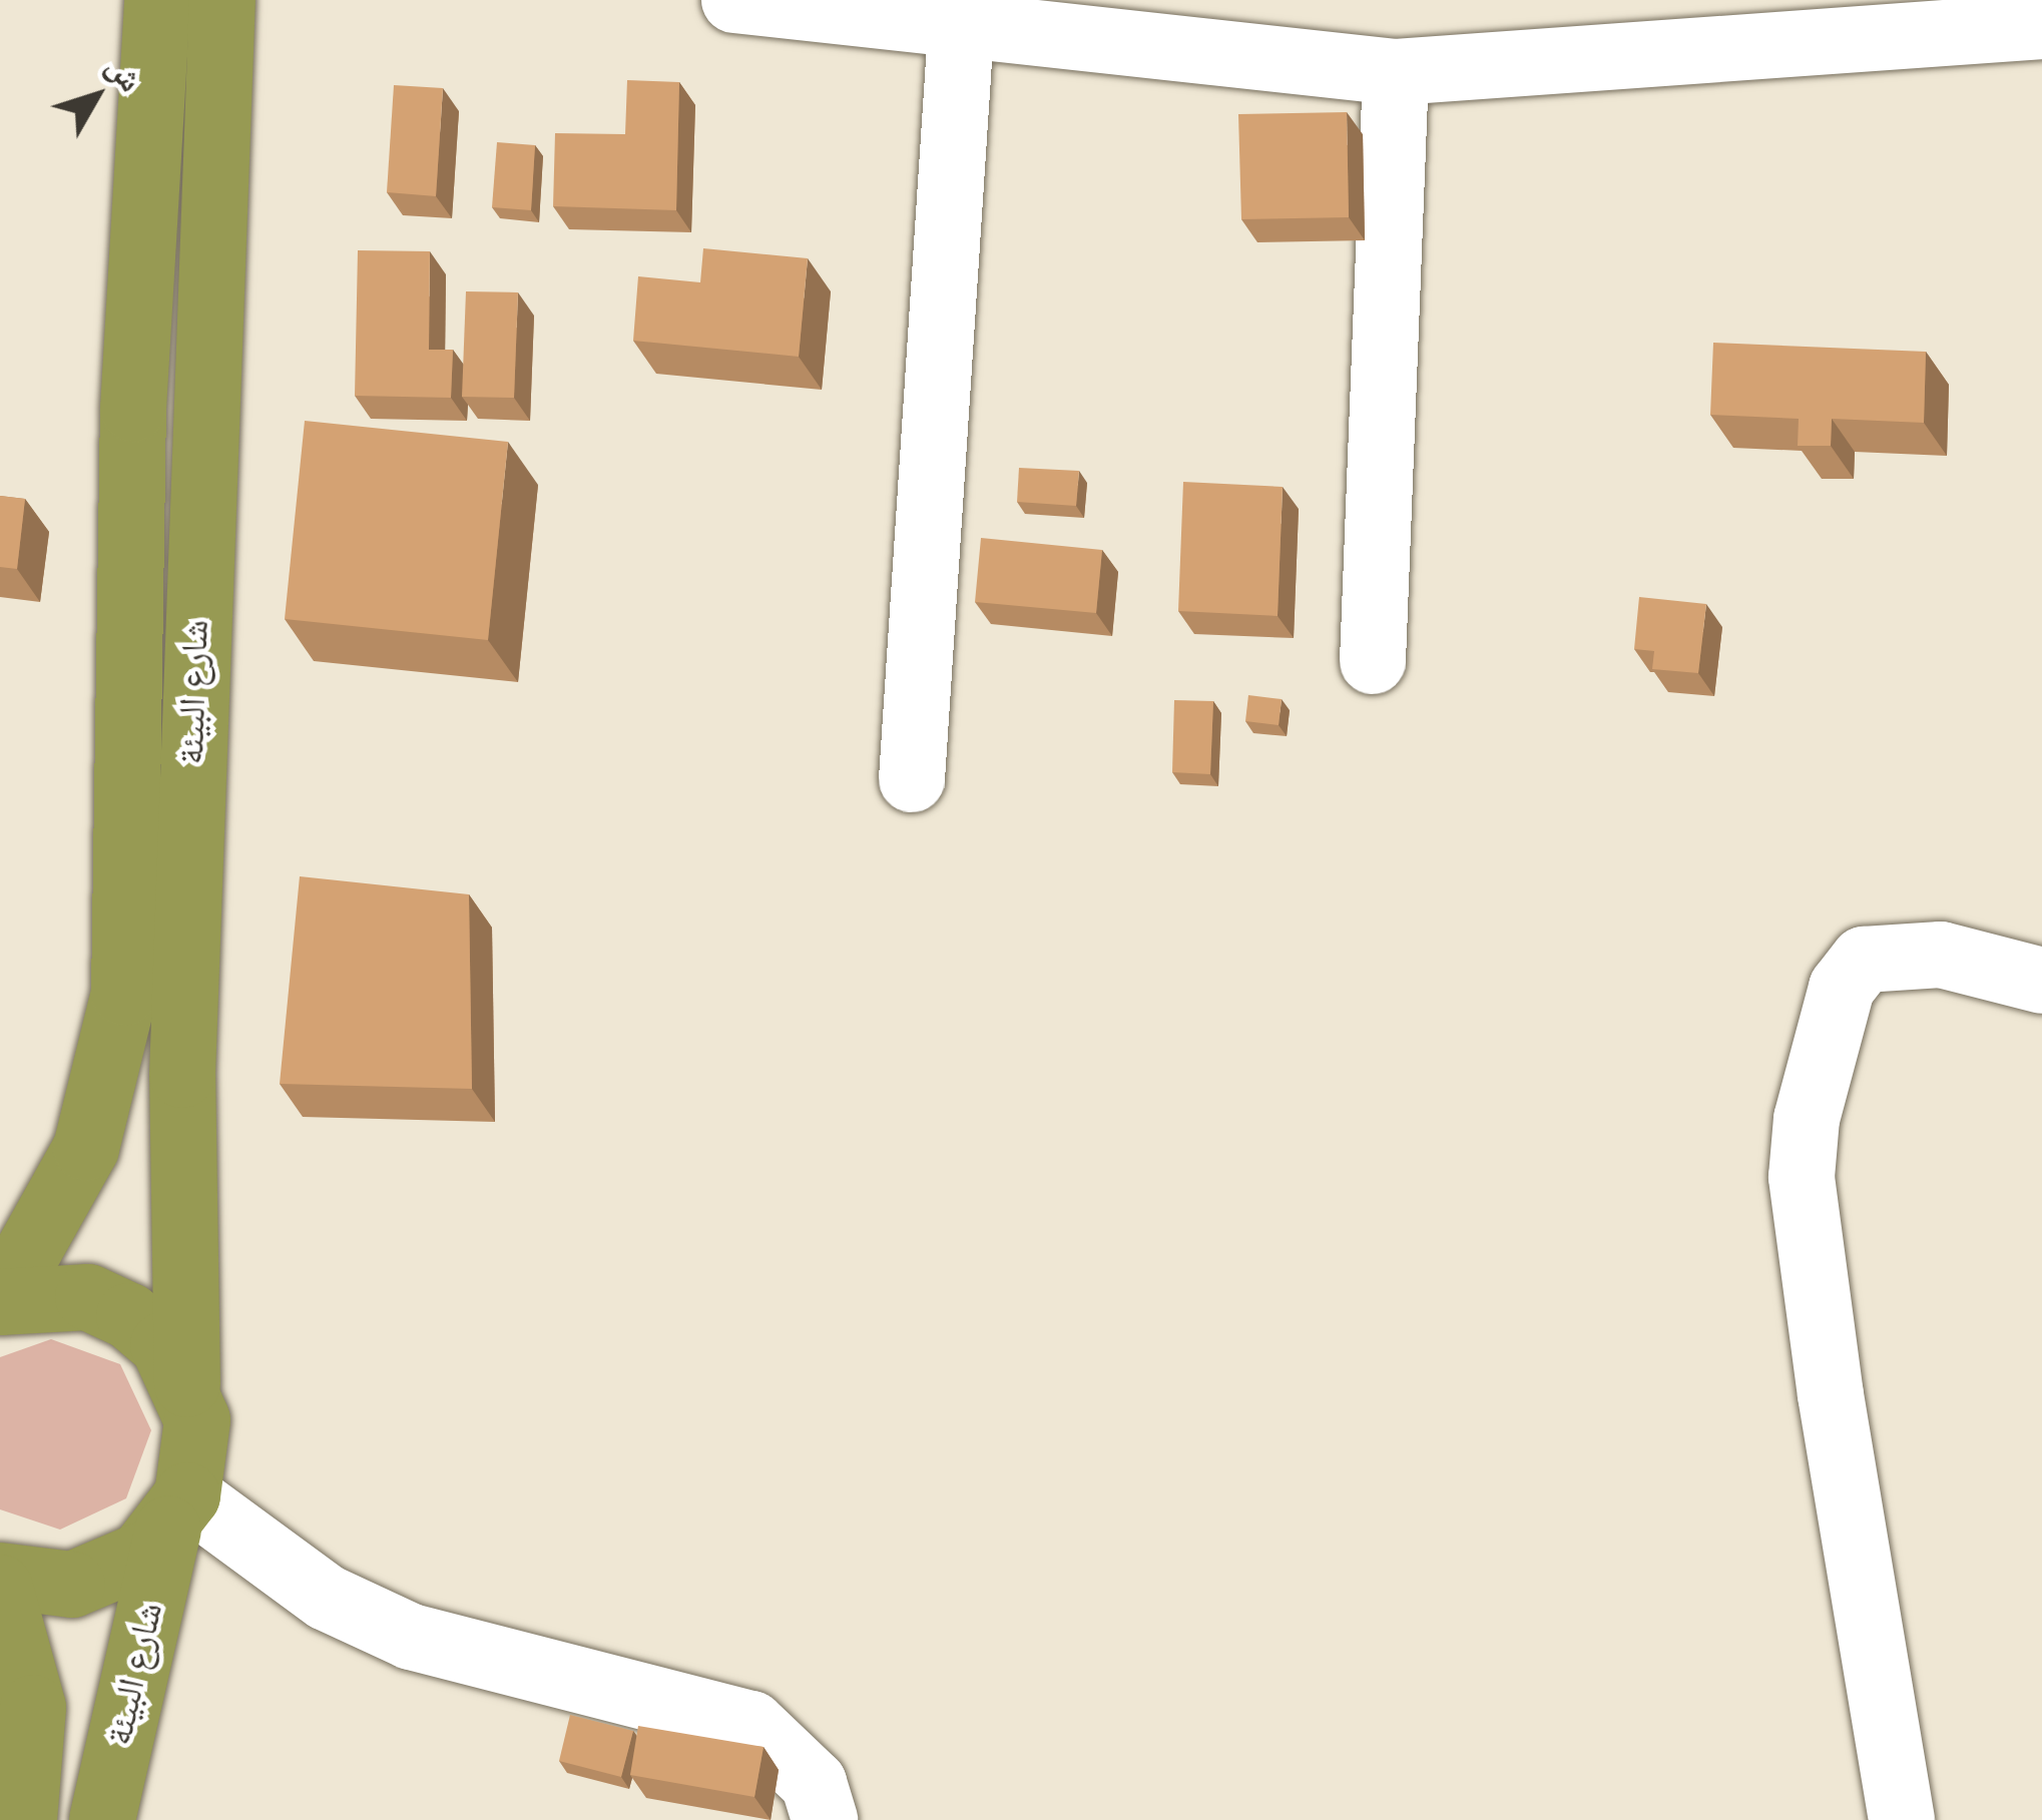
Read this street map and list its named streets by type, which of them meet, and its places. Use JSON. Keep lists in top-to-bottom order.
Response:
{
  "streets": {
    "highway": ["شارع البيئة"]
  },
  "north": "top right"
}
